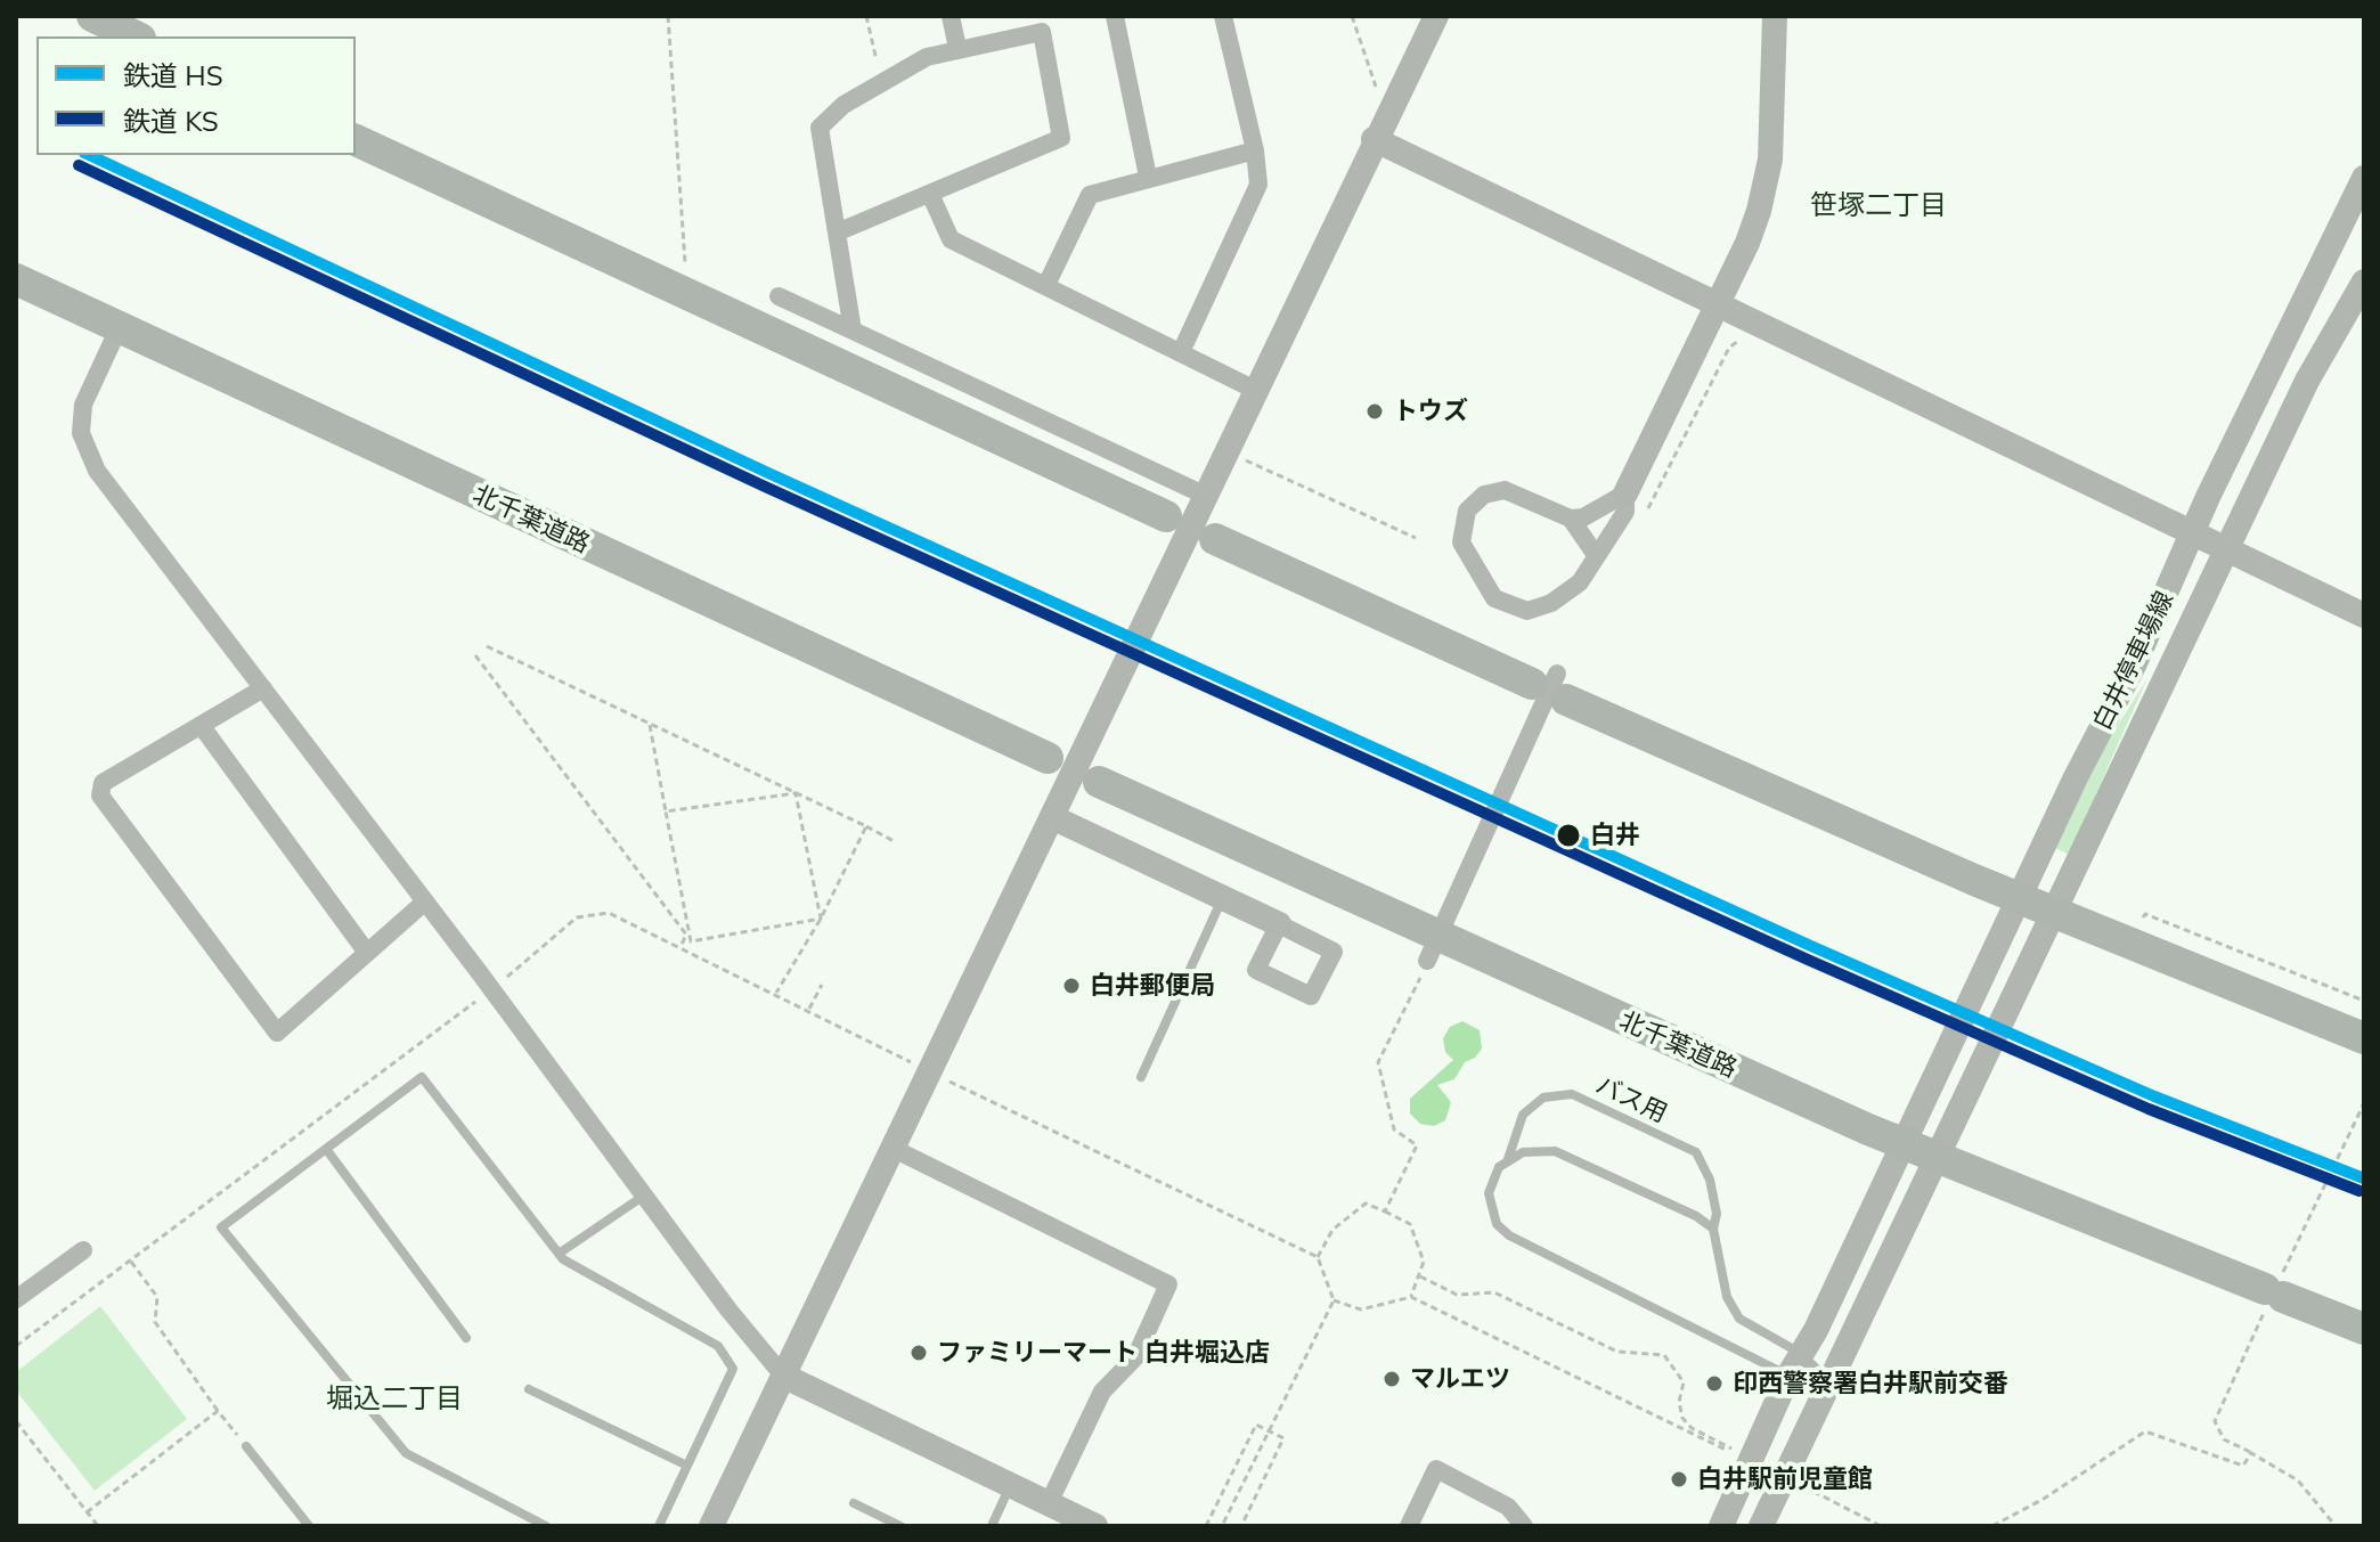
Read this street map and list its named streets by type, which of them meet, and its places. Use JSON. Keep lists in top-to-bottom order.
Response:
{
  "streets": {
    "highway": ["北千葉道路"],
    "street": ["白井停車場線"],
    "lane": ["バス用"]
  },
  "crossings": [
    ["北千葉道路", "白井停車場線"],
    ["白井停車場線", "バス用"]
  ],
  "districts": ["笹塚二丁目", "堀込二丁目"],
  "places": [
    "トウズ",
    "白井",
    "白井郵便局",
    "ファミリーマート 白井堀込店",
    "マルエツ",
    "印西警察署白井駅前交番",
    "白井駅前児童館"
  ],
  "lines": ["rail line HS", "rail line KS"],
  "legend": ["鉄道 HS", "鉄道 KS"]
}
